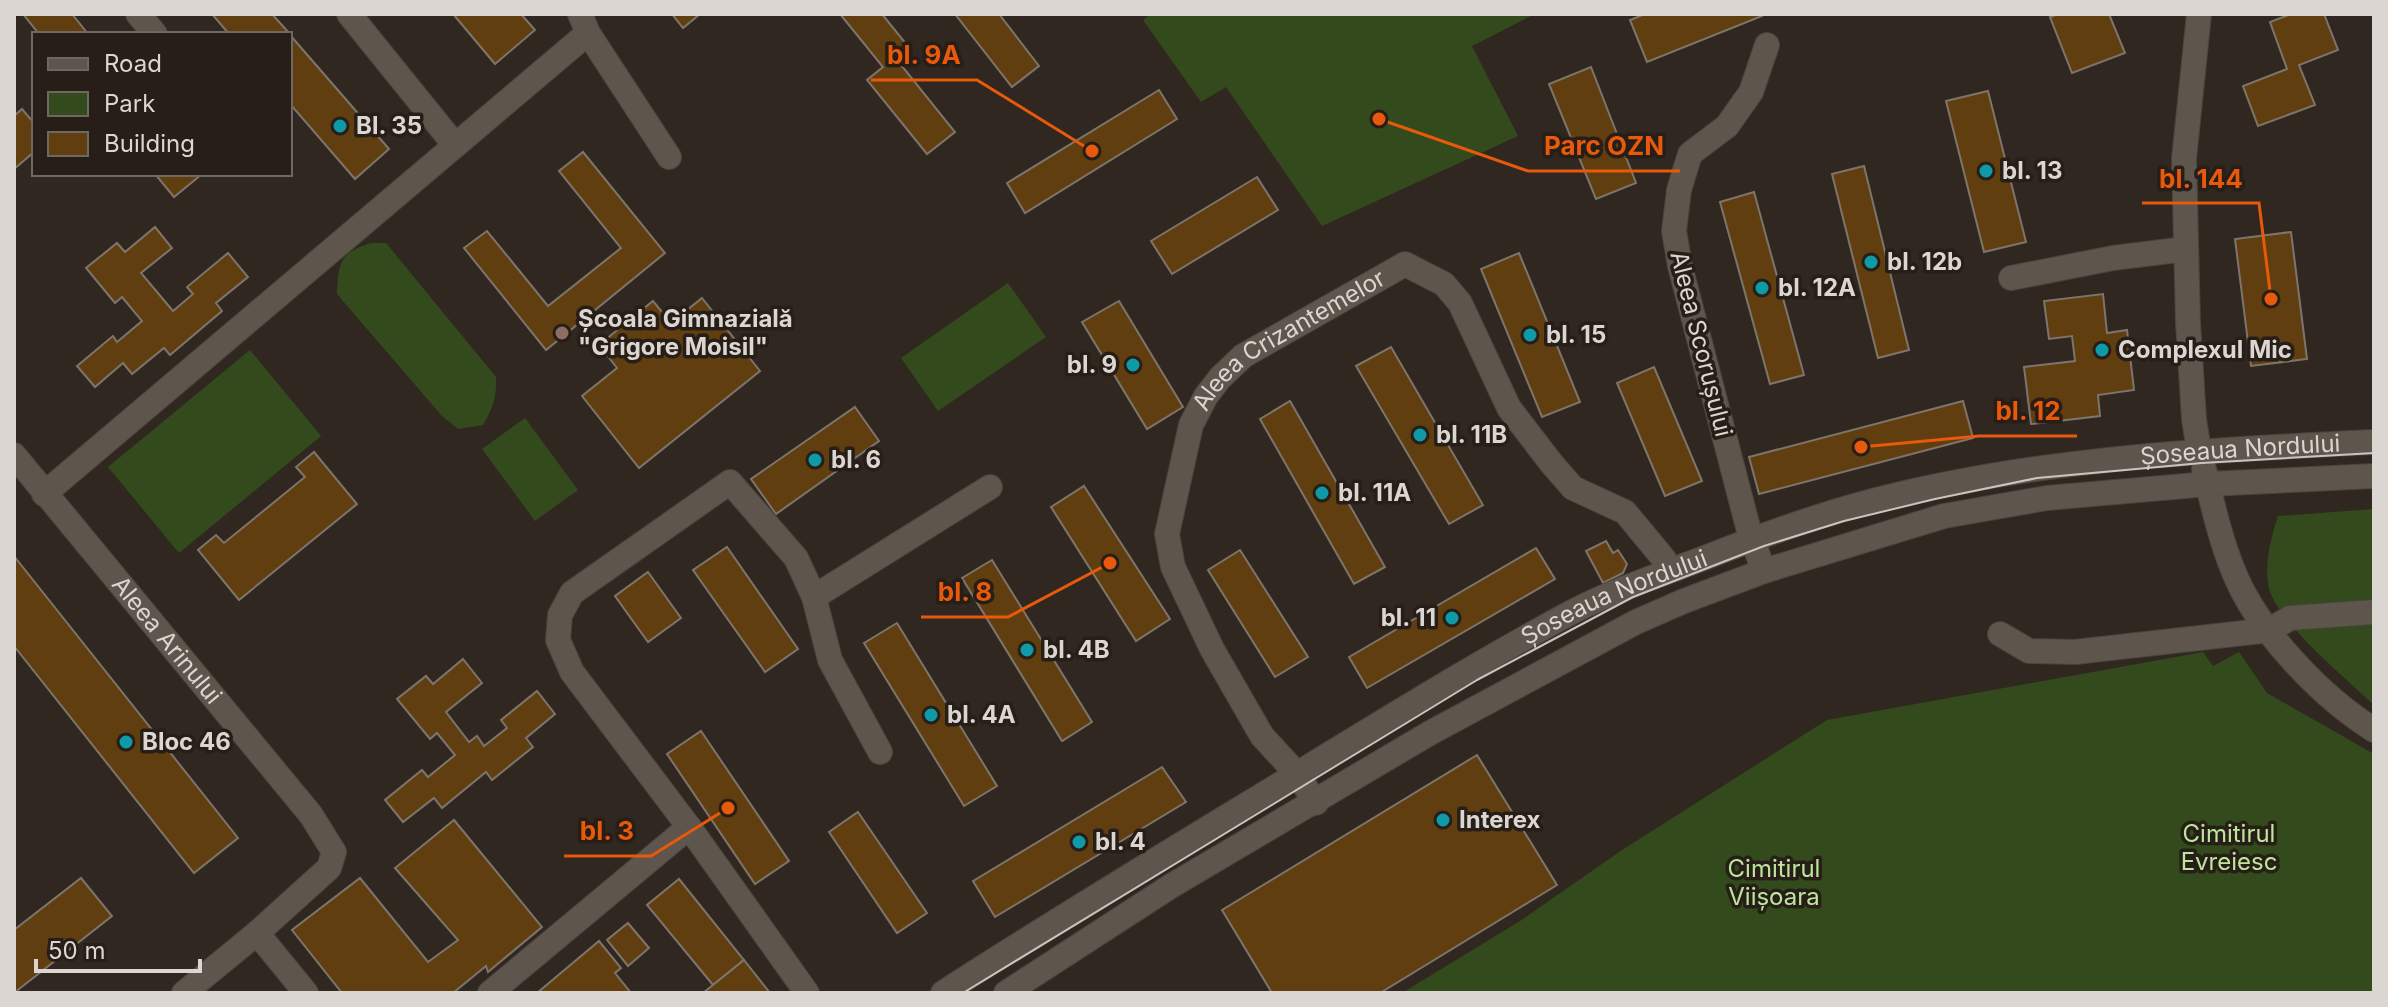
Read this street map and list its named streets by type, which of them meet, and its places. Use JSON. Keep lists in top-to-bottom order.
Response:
{
  "streets": {
    "street": [
      "Aleea Crizantemelor",
      "Aleea Scorușului",
      "Șoseaua Nordului",
      "Aleea Arinului"
    ]
  },
  "crossings": [
    ["Aleea Crizantemelor", "Șoseaua Nordului"],
    ["Aleea Scorușului", "Șoseaua Nordului"]
  ],
  "parks": ["Cimitirul Evreiesc", "Cimitirul Viișoara"],
  "places": [
    "Parc OZN",
    "Bl. 35",
    "bl. 9A",
    "bl. 13",
    "bl. 12b",
    "bl. 12A",
    "bl. 144",
    "Școala Gimnazială \"Grigore Moisil\"",
    "bl. 15",
    "Complexul Mic",
    "bl. 9",
    "bl. 11B",
    "bl. 12",
    "bl. 6",
    "bl. 11A",
    "bl. 8",
    "bl. 11",
    "bl. 4B",
    "bl. 4A",
    "Bloc 46",
    "bl. 3",
    "Interex",
    "bl. 4"
  ],
  "legend": ["Road", "Park", "Building"],
  "scale_bar": "50 m"
}
